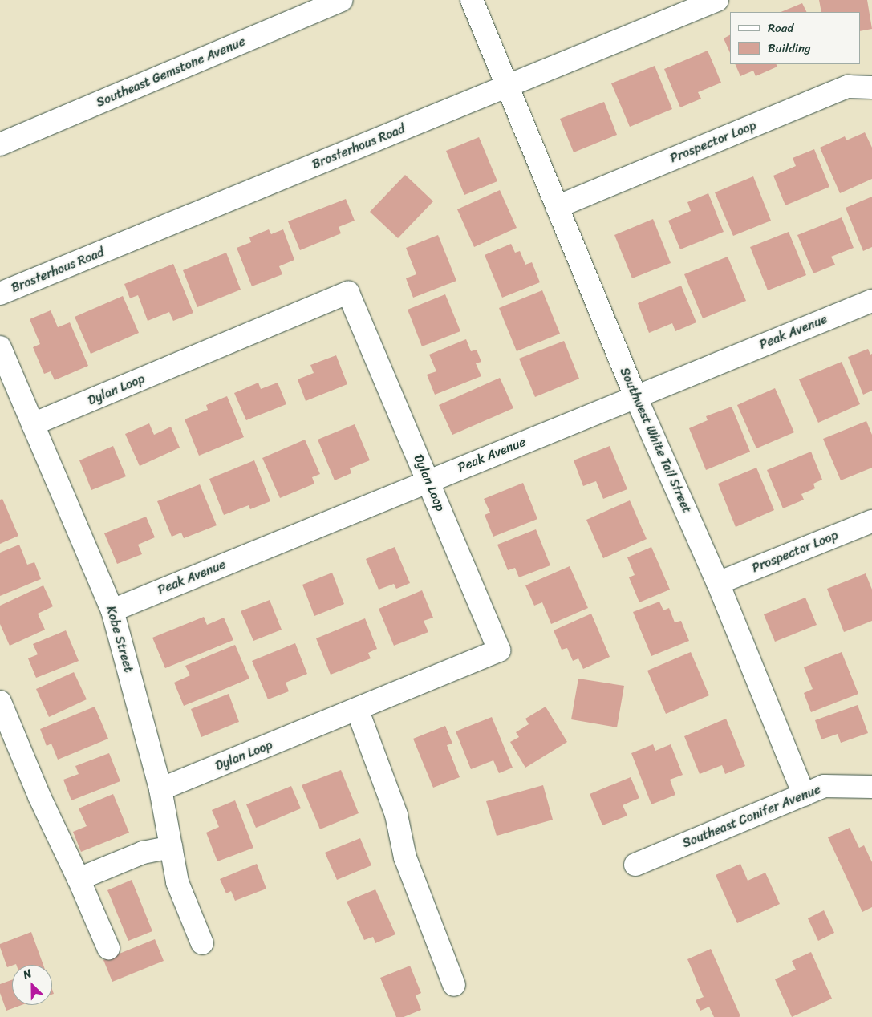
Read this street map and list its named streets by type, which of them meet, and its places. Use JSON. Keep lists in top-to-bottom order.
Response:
{
  "streets": {
    "street": [
      "Southeast Gemstone Avenue",
      "Prospector Loop",
      "Brosterhous Road",
      "Peak Avenue",
      "Dylan Loop",
      "Southwest White Tail Street",
      "Kobe Street",
      "Southeast Conifer Avenue"
    ]
  },
  "crossings": [
    ["Prospector Loop", "Southwest White Tail Street"],
    ["Brosterhous Road", "Southwest White Tail Street"],
    ["Peak Avenue", "Dylan Loop"],
    ["Peak Avenue", "Southwest White Tail Street"],
    ["Peak Avenue", "Kobe Street"],
    ["Dylan Loop", "Kobe Street"],
    ["Southwest White Tail Street", "Southeast Conifer Avenue"]
  ],
  "legend": ["Road", "Building"],
  "north": "top left"
}
